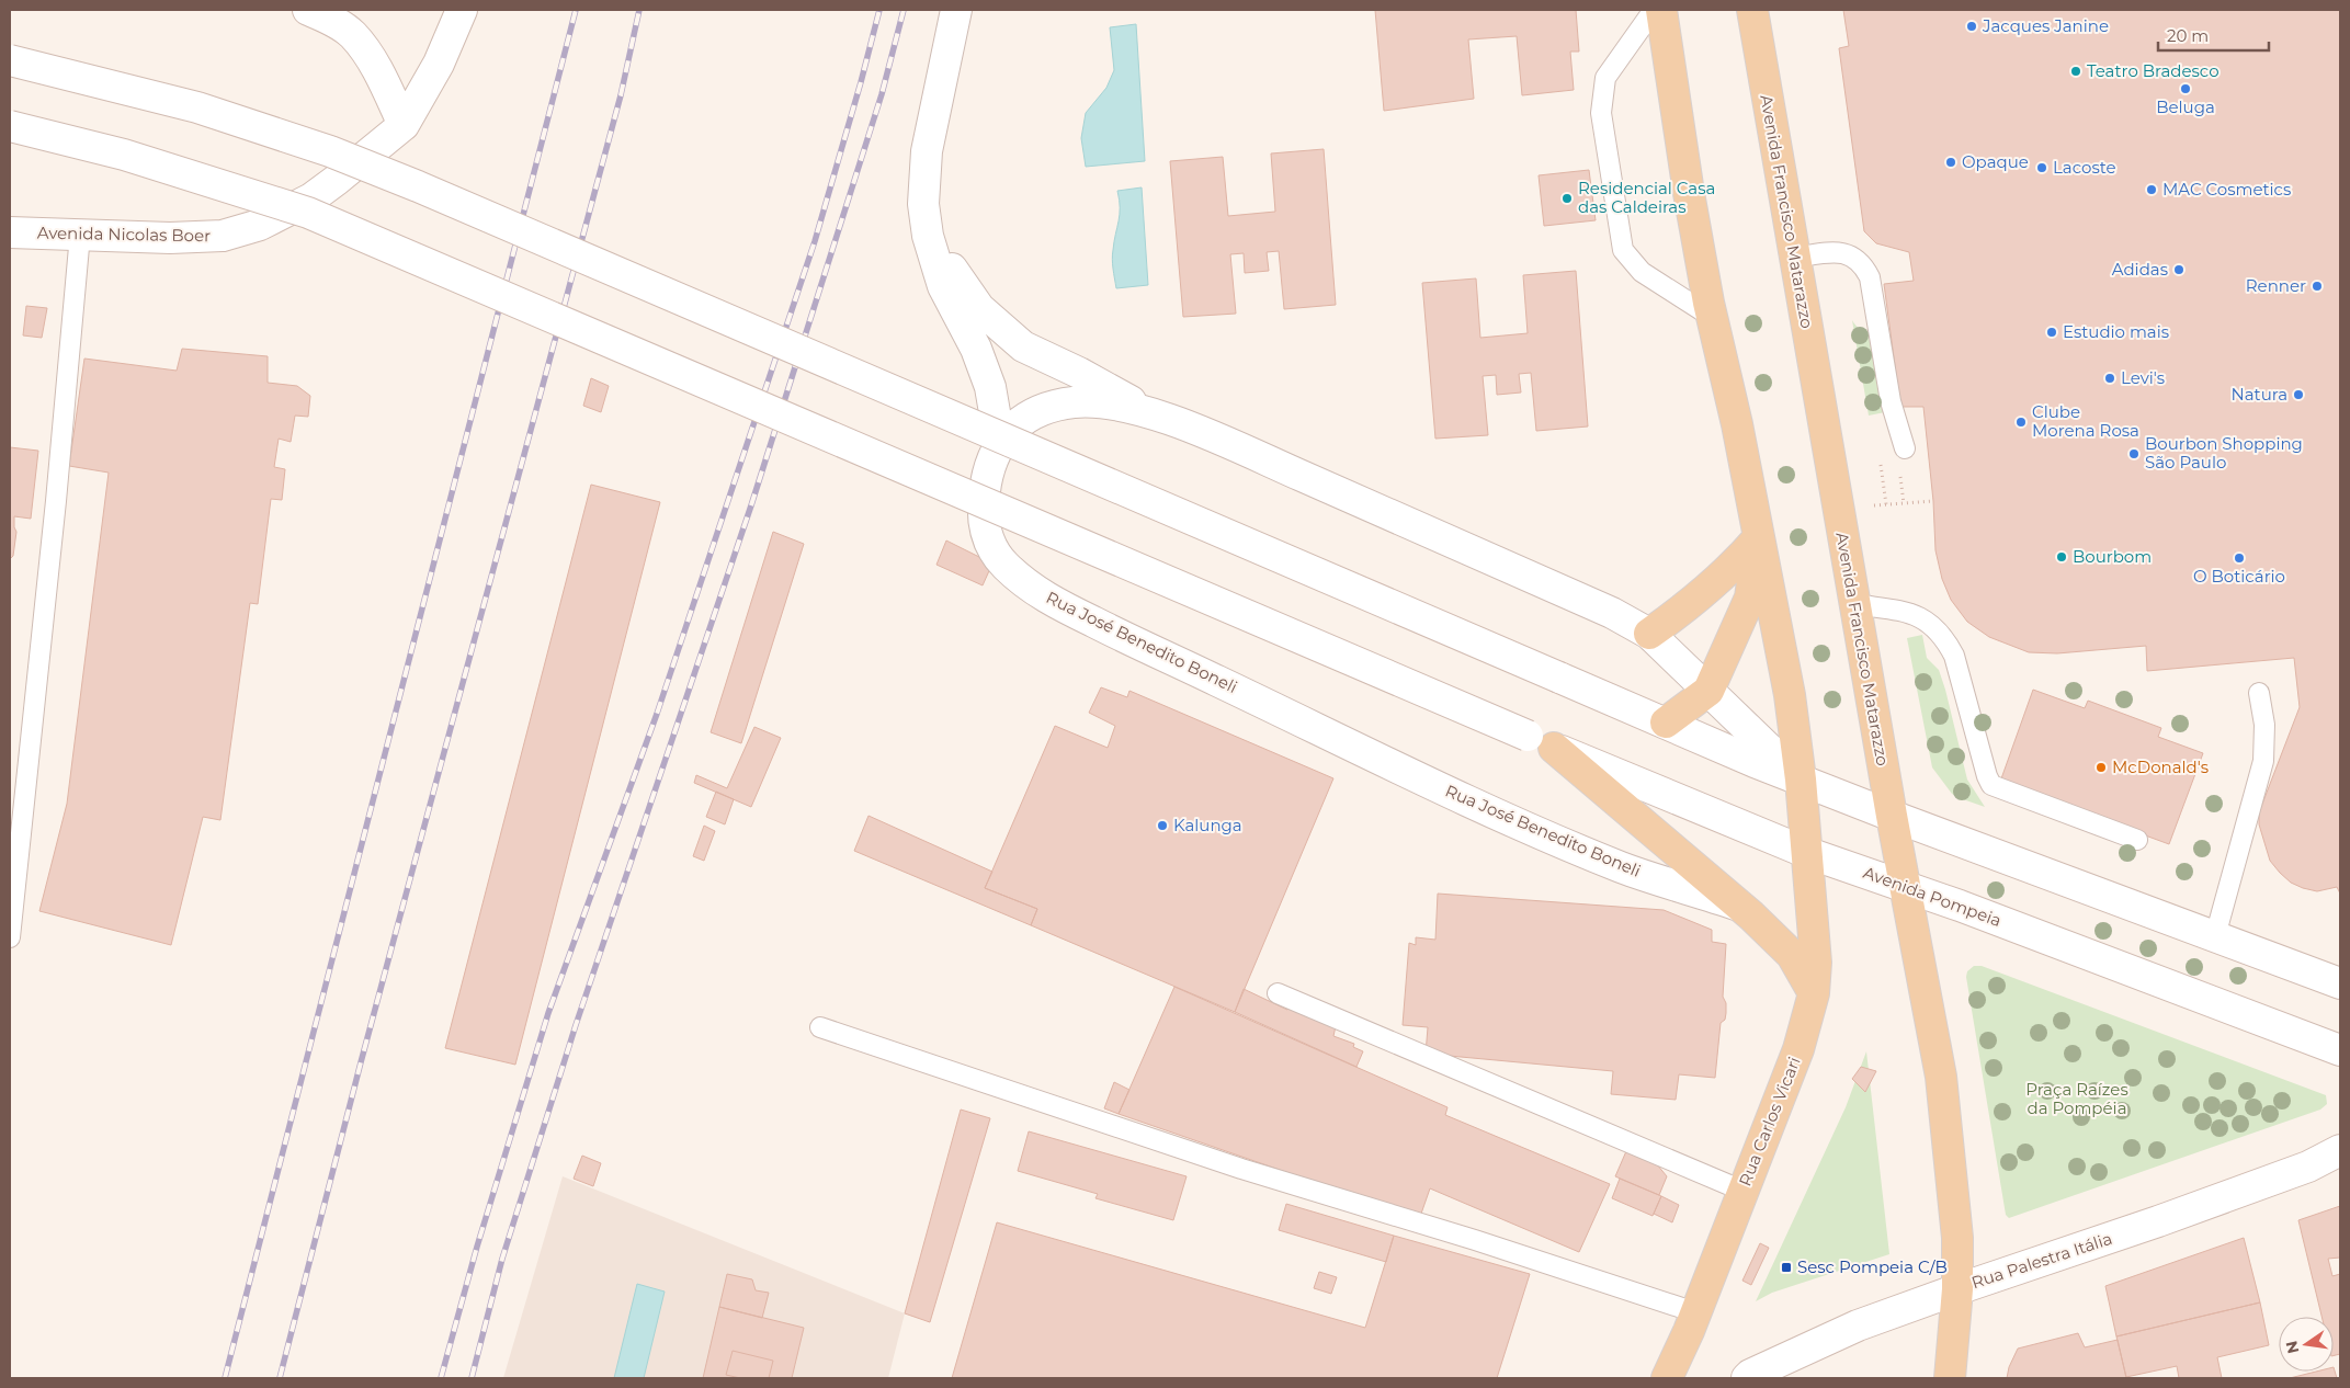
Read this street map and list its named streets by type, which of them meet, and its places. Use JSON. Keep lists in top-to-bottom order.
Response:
{
  "streets": {
    "main road": [
      "Avenida Francisco Matarazzo",
      "Avenida Nicolas Boer",
      "Rua José Benedito Boneli",
      "Avenida Pompeia",
      "Rua Carlos Vicari",
      "Rua Palestra Itália"
    ]
  },
  "crossings": [
    ["Avenida Francisco Matarazzo", "Avenida Pompeia"],
    ["Avenida Francisco Matarazzo", "Rua Palestra Itália"],
    ["Avenida Pompeia", "Rua Carlos Vicari"]
  ],
  "parks": ["Praça Raízes da Pompéia"],
  "places": {
    "other": [
      "Jacques Janine",
      "Teatro Bradesco",
      "Beluga",
      "Opaque",
      "Lacoste",
      "MAC Cosmetics",
      "Residencial Casa das Caldeiras",
      "Adidas",
      "Renner",
      "Estudio mais",
      "Levi's",
      "Natura",
      "Clube Morena Rosa",
      "Bourbon Shopping São Paulo",
      "Bourbom",
      "O Boticário",
      "McDonald's",
      "Kalunga"
    ],
    "transit": ["Sesc Pompeia C/B"]
  },
  "scale_bar": "20 m",
  "north": "left"
}
